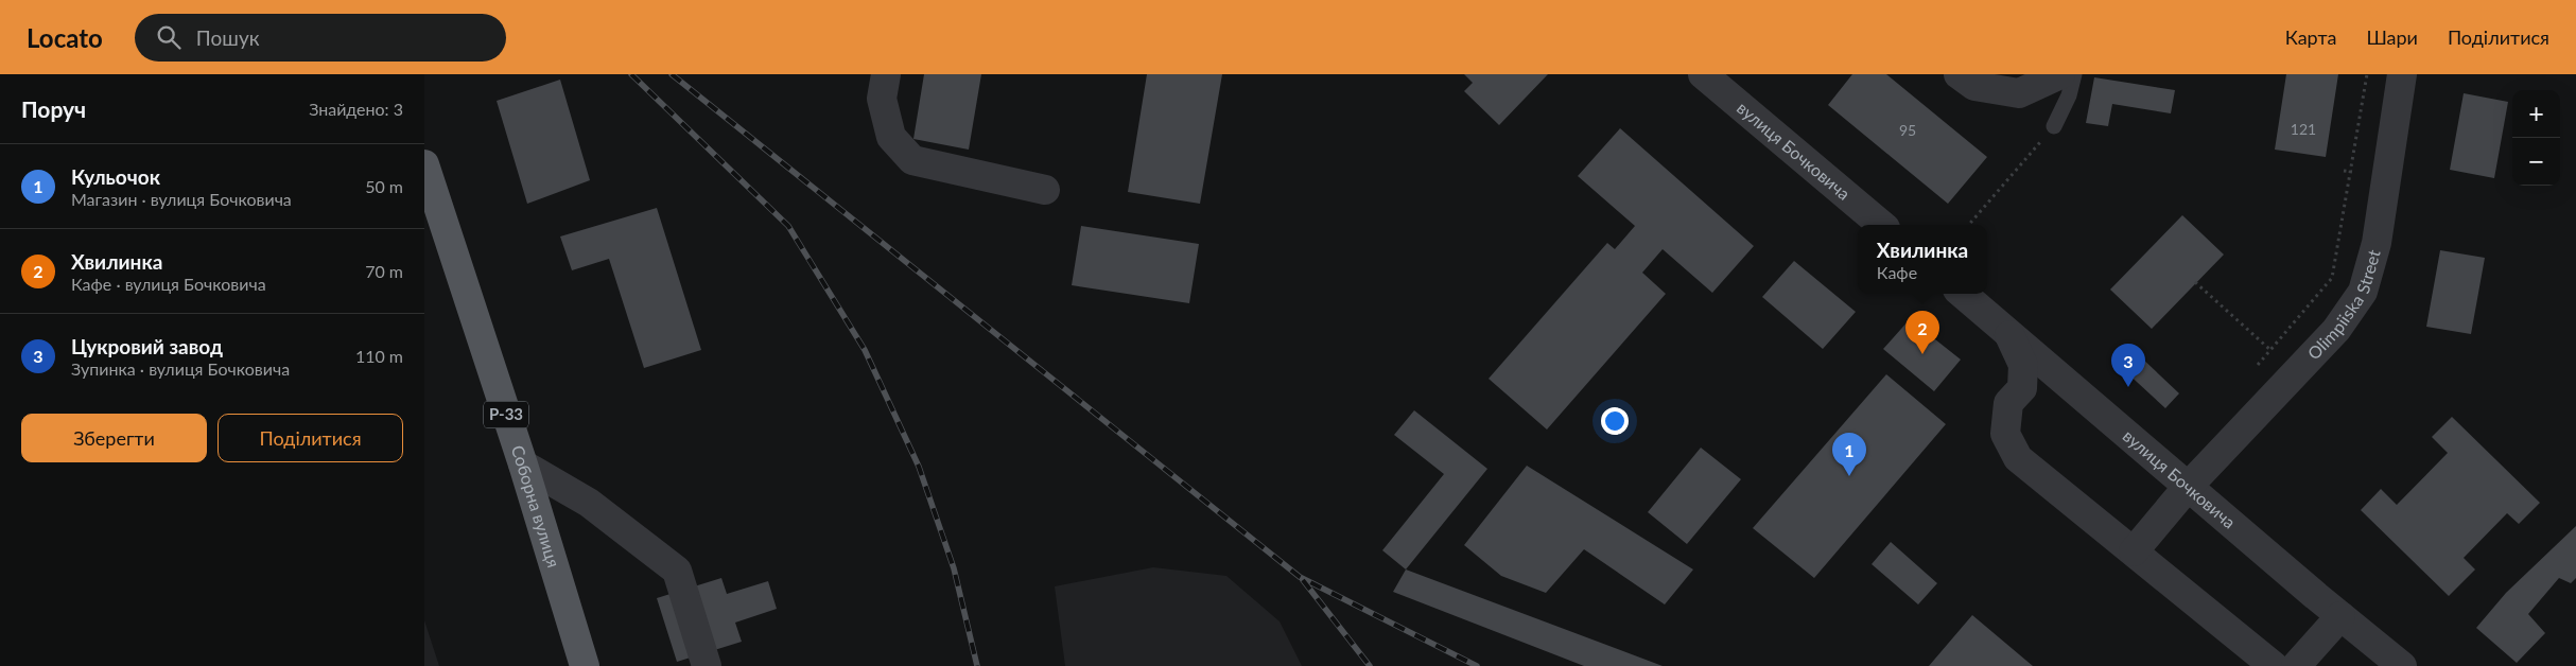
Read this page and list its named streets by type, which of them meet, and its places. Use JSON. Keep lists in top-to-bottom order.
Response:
{
  "streets": {
    "main road": ["Р-33", "Соборна вулиця"],
    "street": ["вулиця Бочковича", "Olimpiiska Street"]
  },
  "crossings": [
    ["вулиця Бочковича", "Olimpiiska Street"]
  ],
  "house_numbers": ["121", "95"],
  "page": {
    "header": "Locato",
    "search": "Пошук",
    "nav": ["Карта", "Шари", "Поділитися"],
    "heading": ["Поруч", "Знайдено: 3"],
    "map_buttons": ["+", "−"],
    "list": [
      {
        "mark": "1",
        "name": "Кульочок",
        "note": "Магазин · вулиця Бочковича",
        "value": "50 m"
      },
      {
        "mark": "2",
        "name": "Хвилинка",
        "note": "Кафе · вулиця Бочковича",
        "value": "70 m"
      },
      {
        "mark": "3",
        "name": "Цукровий завод",
        "note": "Зупинка · вулиця Бочковича",
        "value": "110 m"
      }
    ],
    "popup": ["Хвилинка", "Кафе"],
    "pins": ["2", "3", "1"],
    "buttons": ["Зберегти", "Поділитися"]
  }
}
